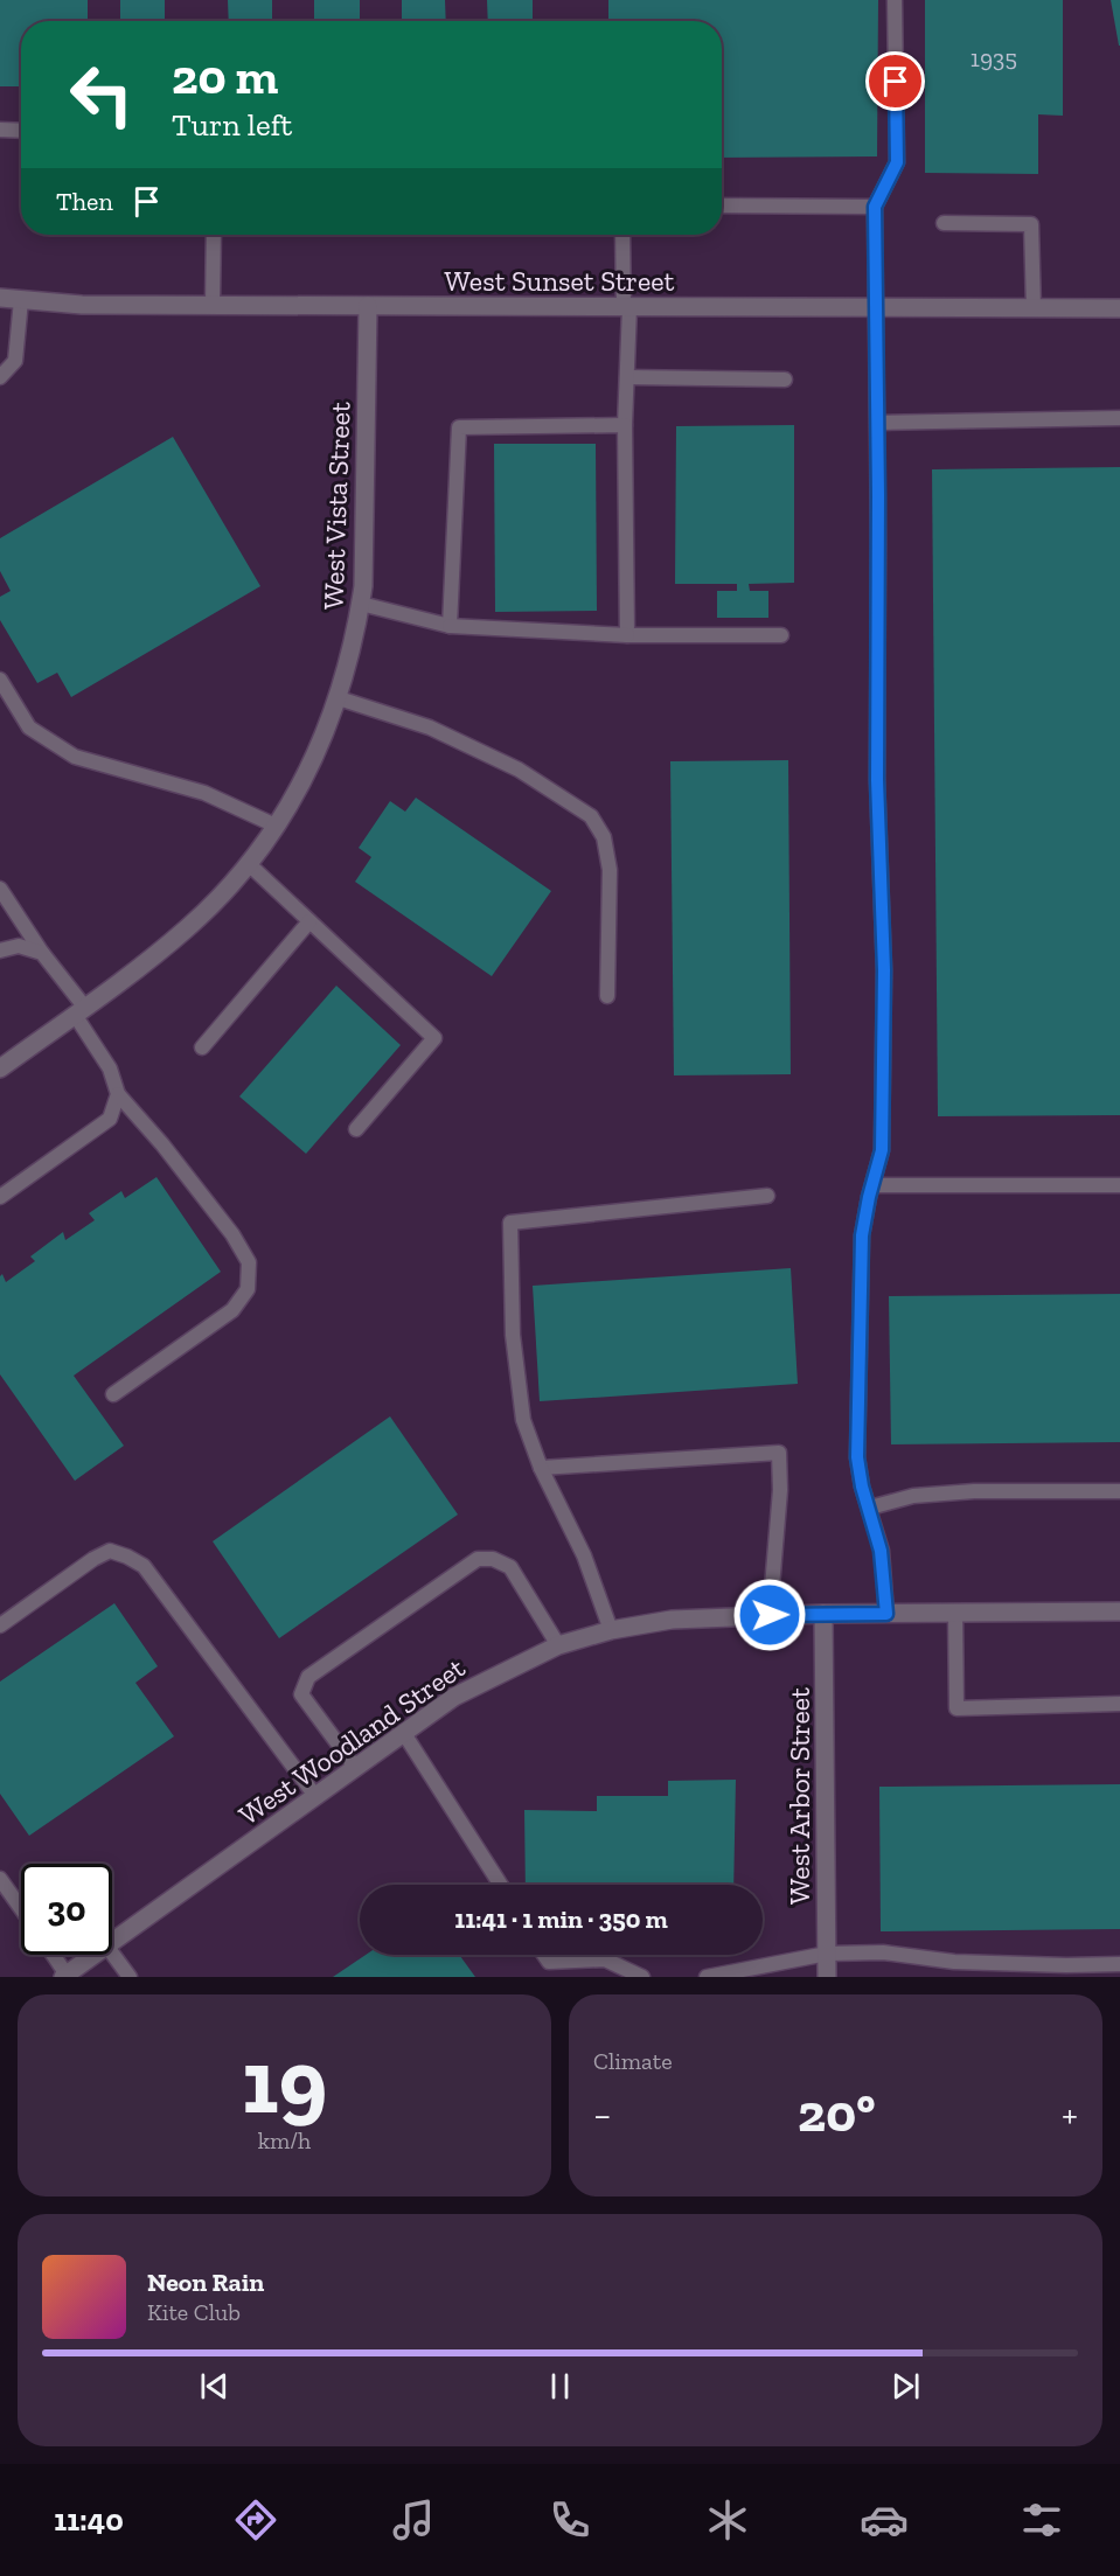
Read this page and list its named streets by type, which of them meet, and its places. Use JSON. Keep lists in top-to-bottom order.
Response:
{
  "streets": {
    "street": [
      "West Sunset Street",
      "West Vista Street",
      "West Woodland Street",
      "West Arbor Street"
    ]
  },
  "crossings": [
    ["West Sunset Street", "West Vista Street"],
    ["West Woodland Street", "West Arbor Street"]
  ],
  "house_numbers": ["1935"],
  "page": {
    "turn": ["20 m", "Turn left"],
    "then": "Then",
    "limit": "30",
    "trip": "11:41 · 1 min · 350 m",
    "tile": [
      ["19", "km/h"],
      "Climate"
    ],
    "heat": ["−", "20°", "+"],
    "song": ["Neon Rain", "Kite Club"],
    "tabs": "11:40"
  }
}
